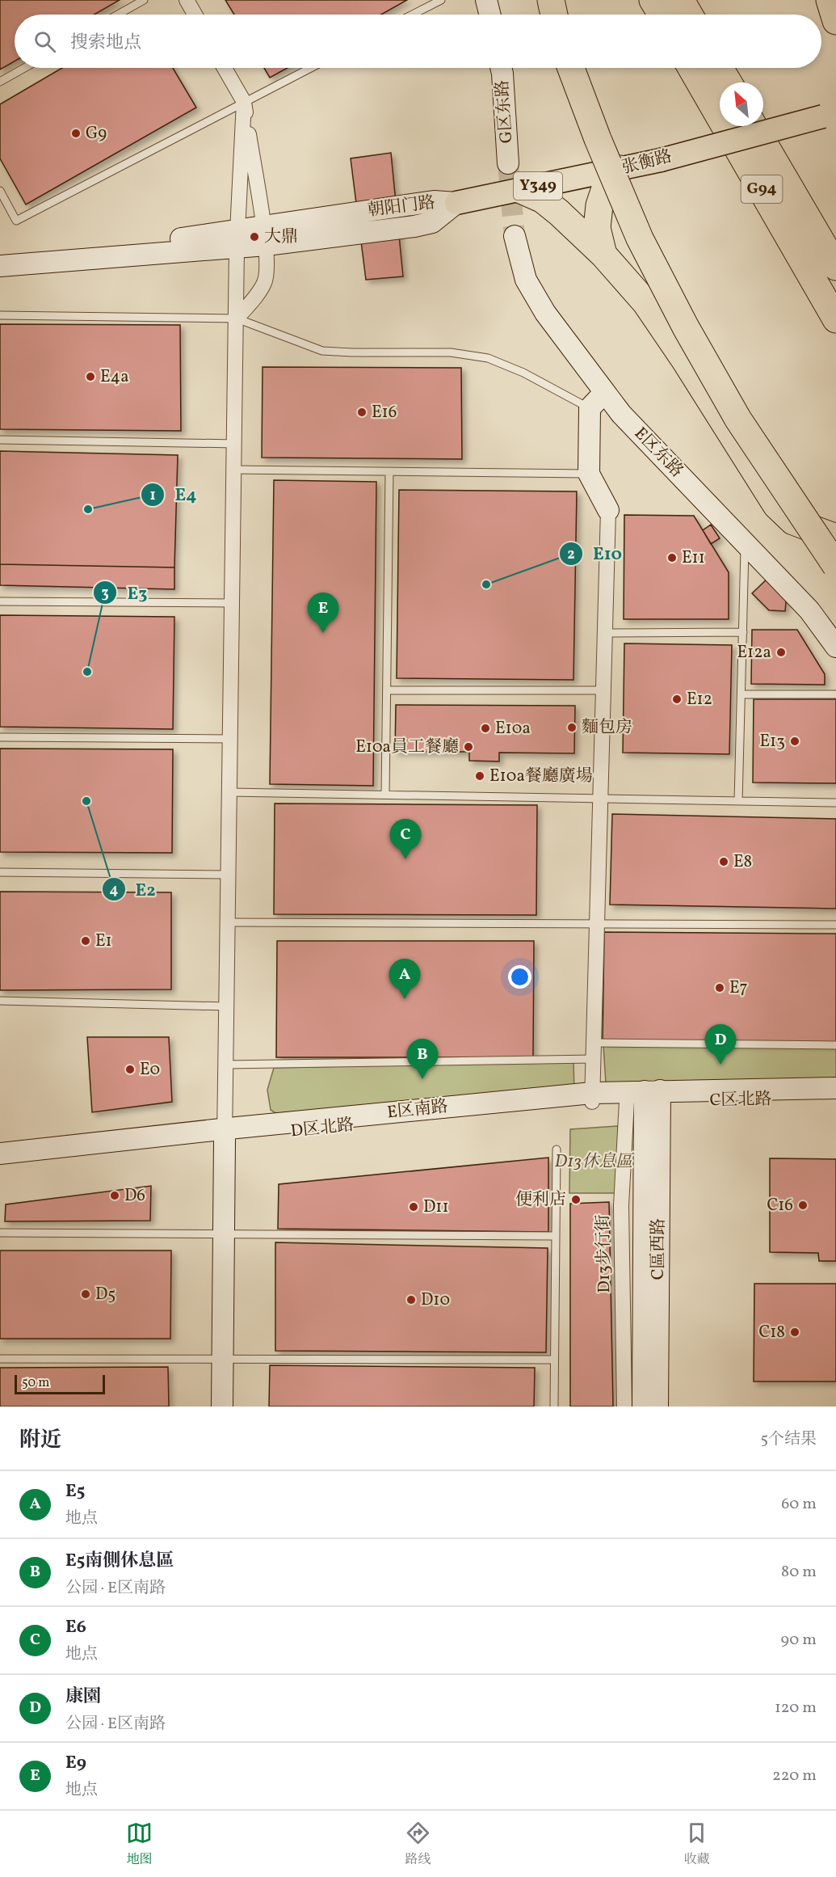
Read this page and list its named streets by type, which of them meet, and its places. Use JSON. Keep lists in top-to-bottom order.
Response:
{
  "streets": {
    "highway": ["G94"],
    "main road": ["张衡路", "Y349"],
    "street": [
      "G区东路",
      "朝阳门路",
      "E区东路",
      "C区北路",
      "E区南路",
      "C區西路",
      "D13步行街"
    ]
  },
  "crossings": [
    ["张衡路", "朝阳门路"],
    ["C区北路", "E区南路"],
    ["C区北路", "C區西路"],
    ["C区北路", "D13步行街"],
    ["E区南路", "C區西路"],
    ["E区南路", "D13步行街"],
    ["C區西路", "D13步行街"]
  ],
  "parks": ["D13休息區"],
  "places": [
    "G9",
    "大鼎",
    "E4a",
    "E16",
    "E4",
    "E11",
    "E10",
    "E12a",
    "E3",
    "E12",
    "麵包房",
    "E10a",
    "E13",
    "E10a員工餐廳",
    "E10a餐廳廣場",
    "E2",
    "E8",
    "E1",
    "E7",
    "E0",
    "D6",
    "便利店",
    "C16",
    "D11",
    "D5",
    "D10",
    "C18"
  ],
  "scale_bar": "50 m",
  "north": "top left",
  "page": {
    "search": "搜索地点",
    "pins": [
      "E",
      "C",
      "A",
      "D",
      "B"
    ],
    "scale": "50 m",
    "heading": ["附近", "5个结果"],
    "list": [
      {
        "mark": "A",
        "name": "E5",
        "note": "地点",
        "value": "60 m"
      },
      {
        "mark": "B",
        "name": "E5南側休息區",
        "note": "公园 · E区南路",
        "value": "80 m"
      },
      {
        "mark": "C",
        "name": "E6",
        "note": "地点",
        "value": "90 m"
      },
      {
        "mark": "D",
        "name": "康園",
        "note": "公园 · E区南路",
        "value": "120 m"
      },
      {
        "mark": "E",
        "name": "E9",
        "note": "地点",
        "value": "220 m"
      }
    ],
    "nav": ["地图", "路线", "收藏"]
  }
}
